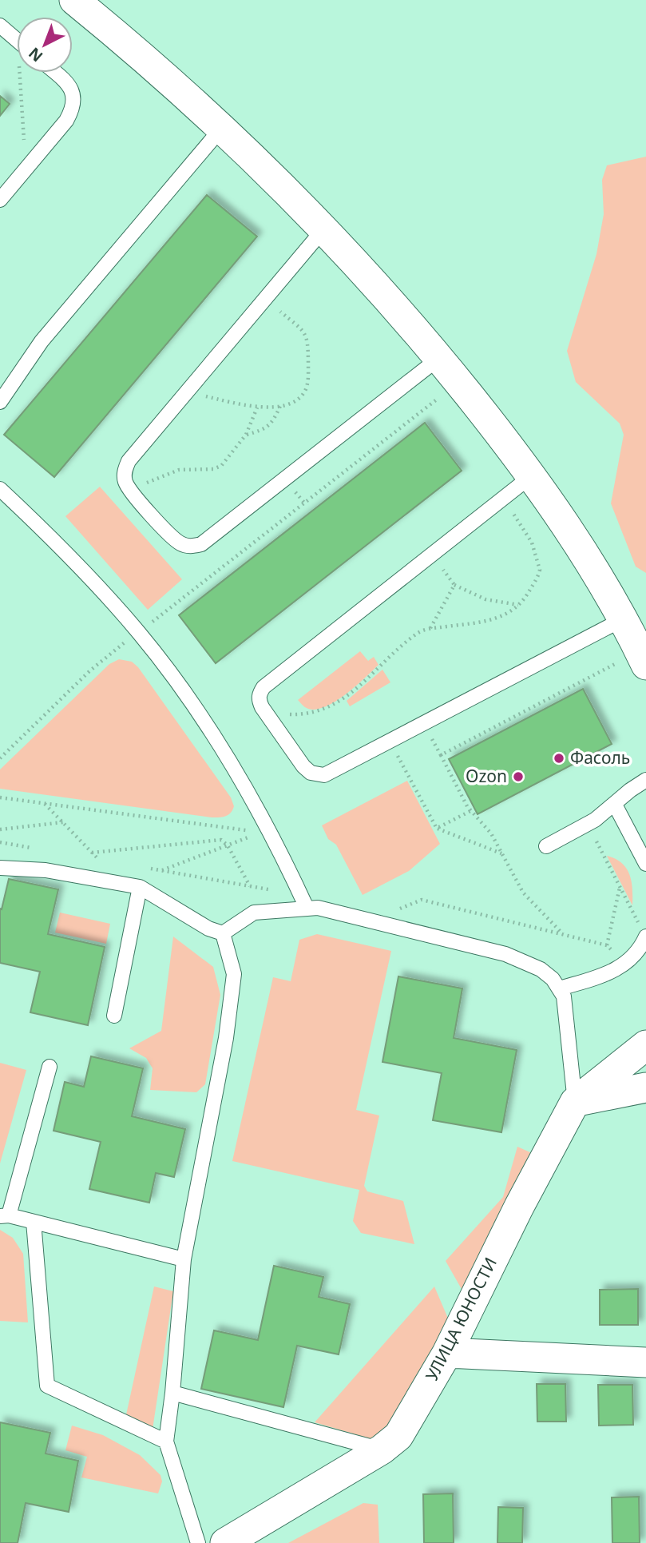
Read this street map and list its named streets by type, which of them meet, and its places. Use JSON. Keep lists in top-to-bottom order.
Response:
{
  "streets": {
    "street": ["УЛИЦА ЮНОСТИ"]
  },
  "places": ["Фасоль", "Ozon"],
  "north": "bottom left"
}
